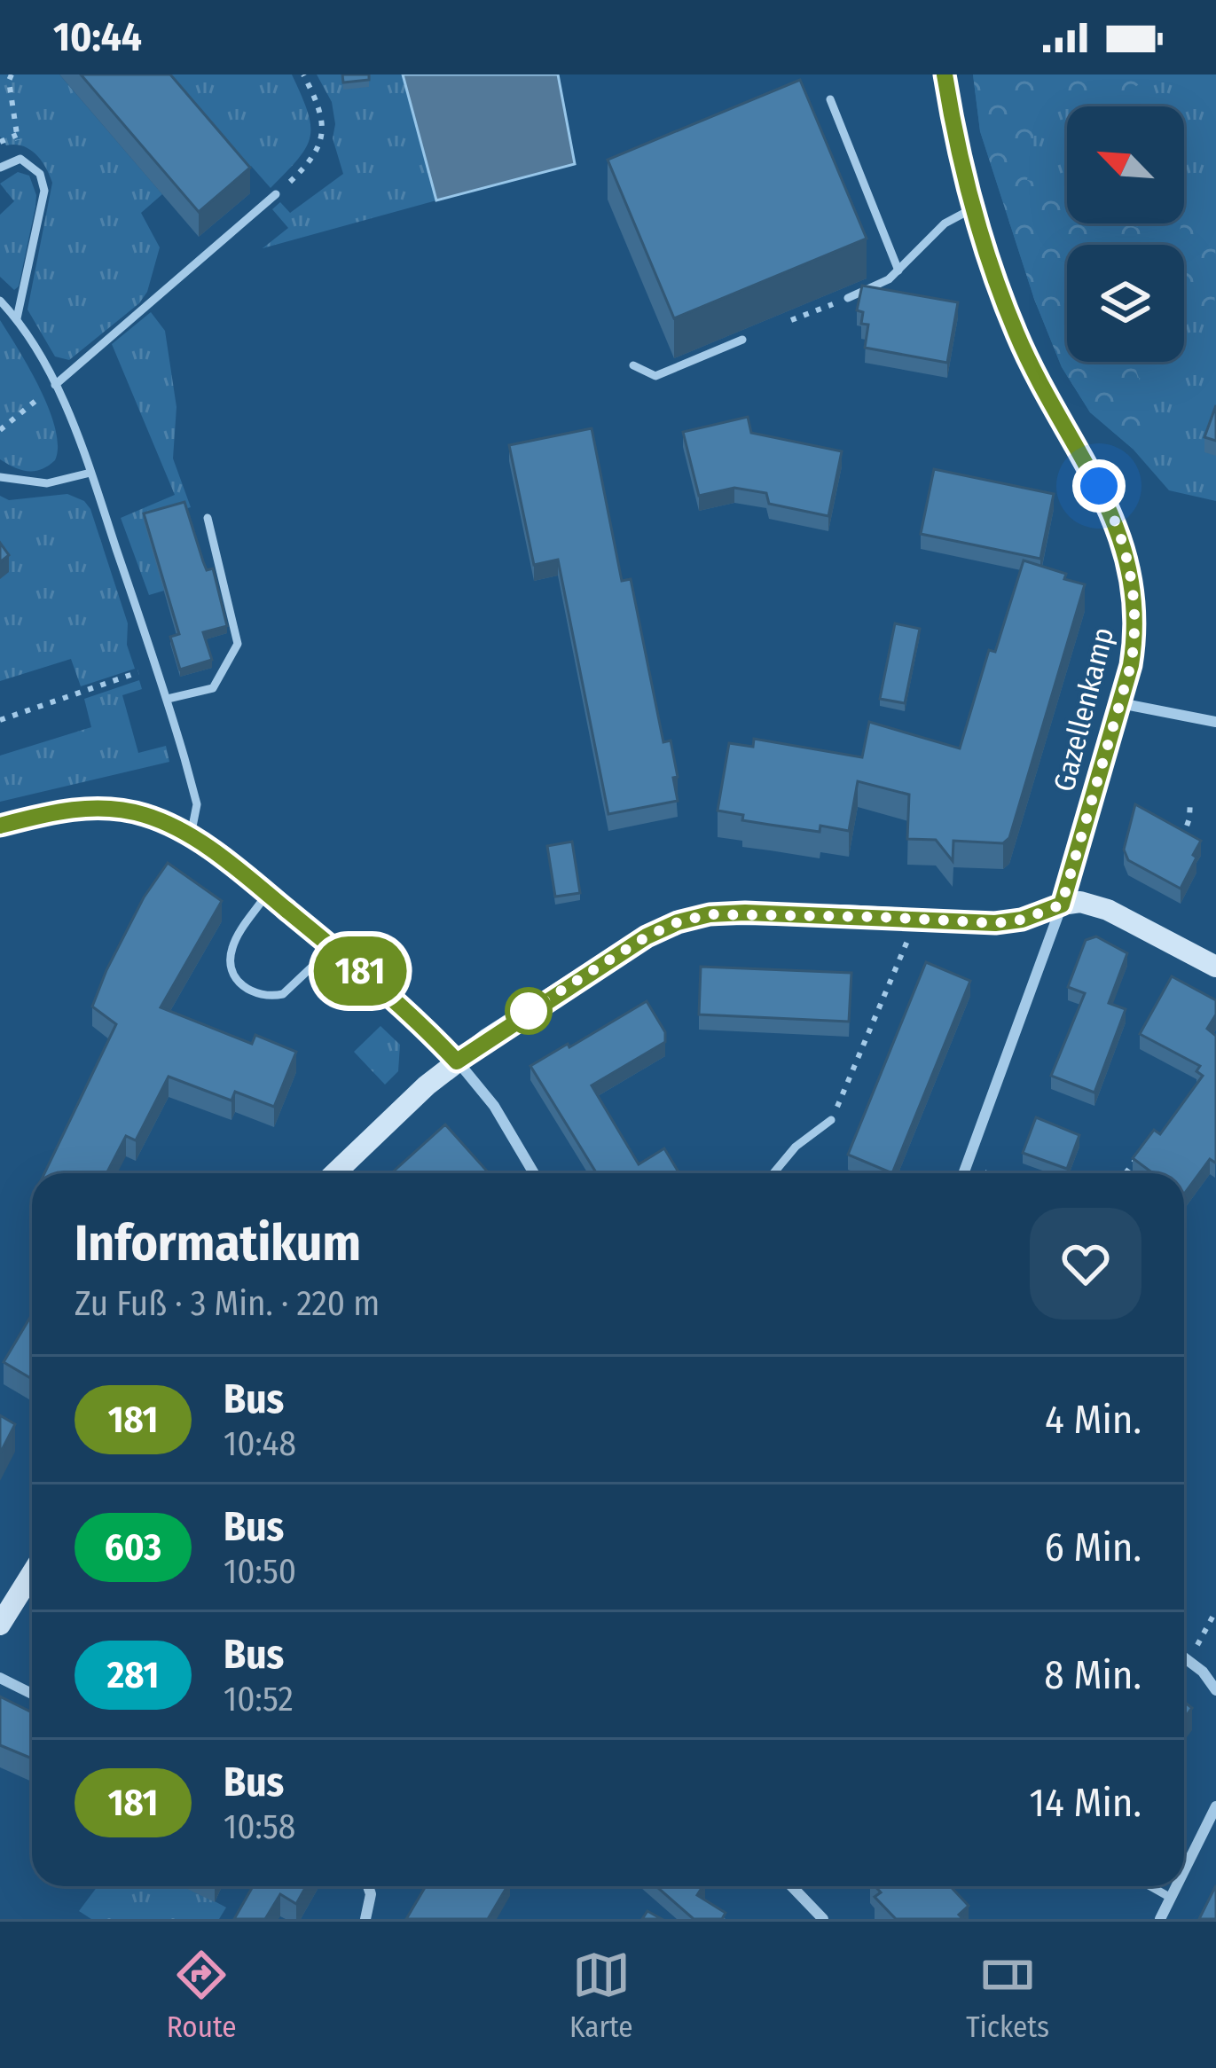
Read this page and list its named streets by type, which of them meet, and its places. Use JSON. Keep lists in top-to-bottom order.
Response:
{
  "streets": {
    "street": ["Gazellenkamp"]
  },
  "lines": ["bus line 181"],
  "north": "top left",
  "page": {
    "status": "10:44",
    "on_map": "181",
    "heading": ["Informatikum", "Zu Fuß · 3 Min. · 220 m"],
    "list": [
      {
        "mark": "181",
        "name": "Bus",
        "note": "10:48",
        "value": "4 Min."
      },
      {
        "mark": "603",
        "name": "Bus",
        "note": "10:50",
        "value": "6 Min."
      },
      {
        "mark": "281",
        "name": "Bus",
        "note": "10:52",
        "value": "8 Min."
      },
      {
        "mark": "181",
        "name": "Bus",
        "note": "10:58",
        "value": "14 Min."
      }
    ],
    "tabs": ["Route", "Karte", "Tickets"]
  }
}
